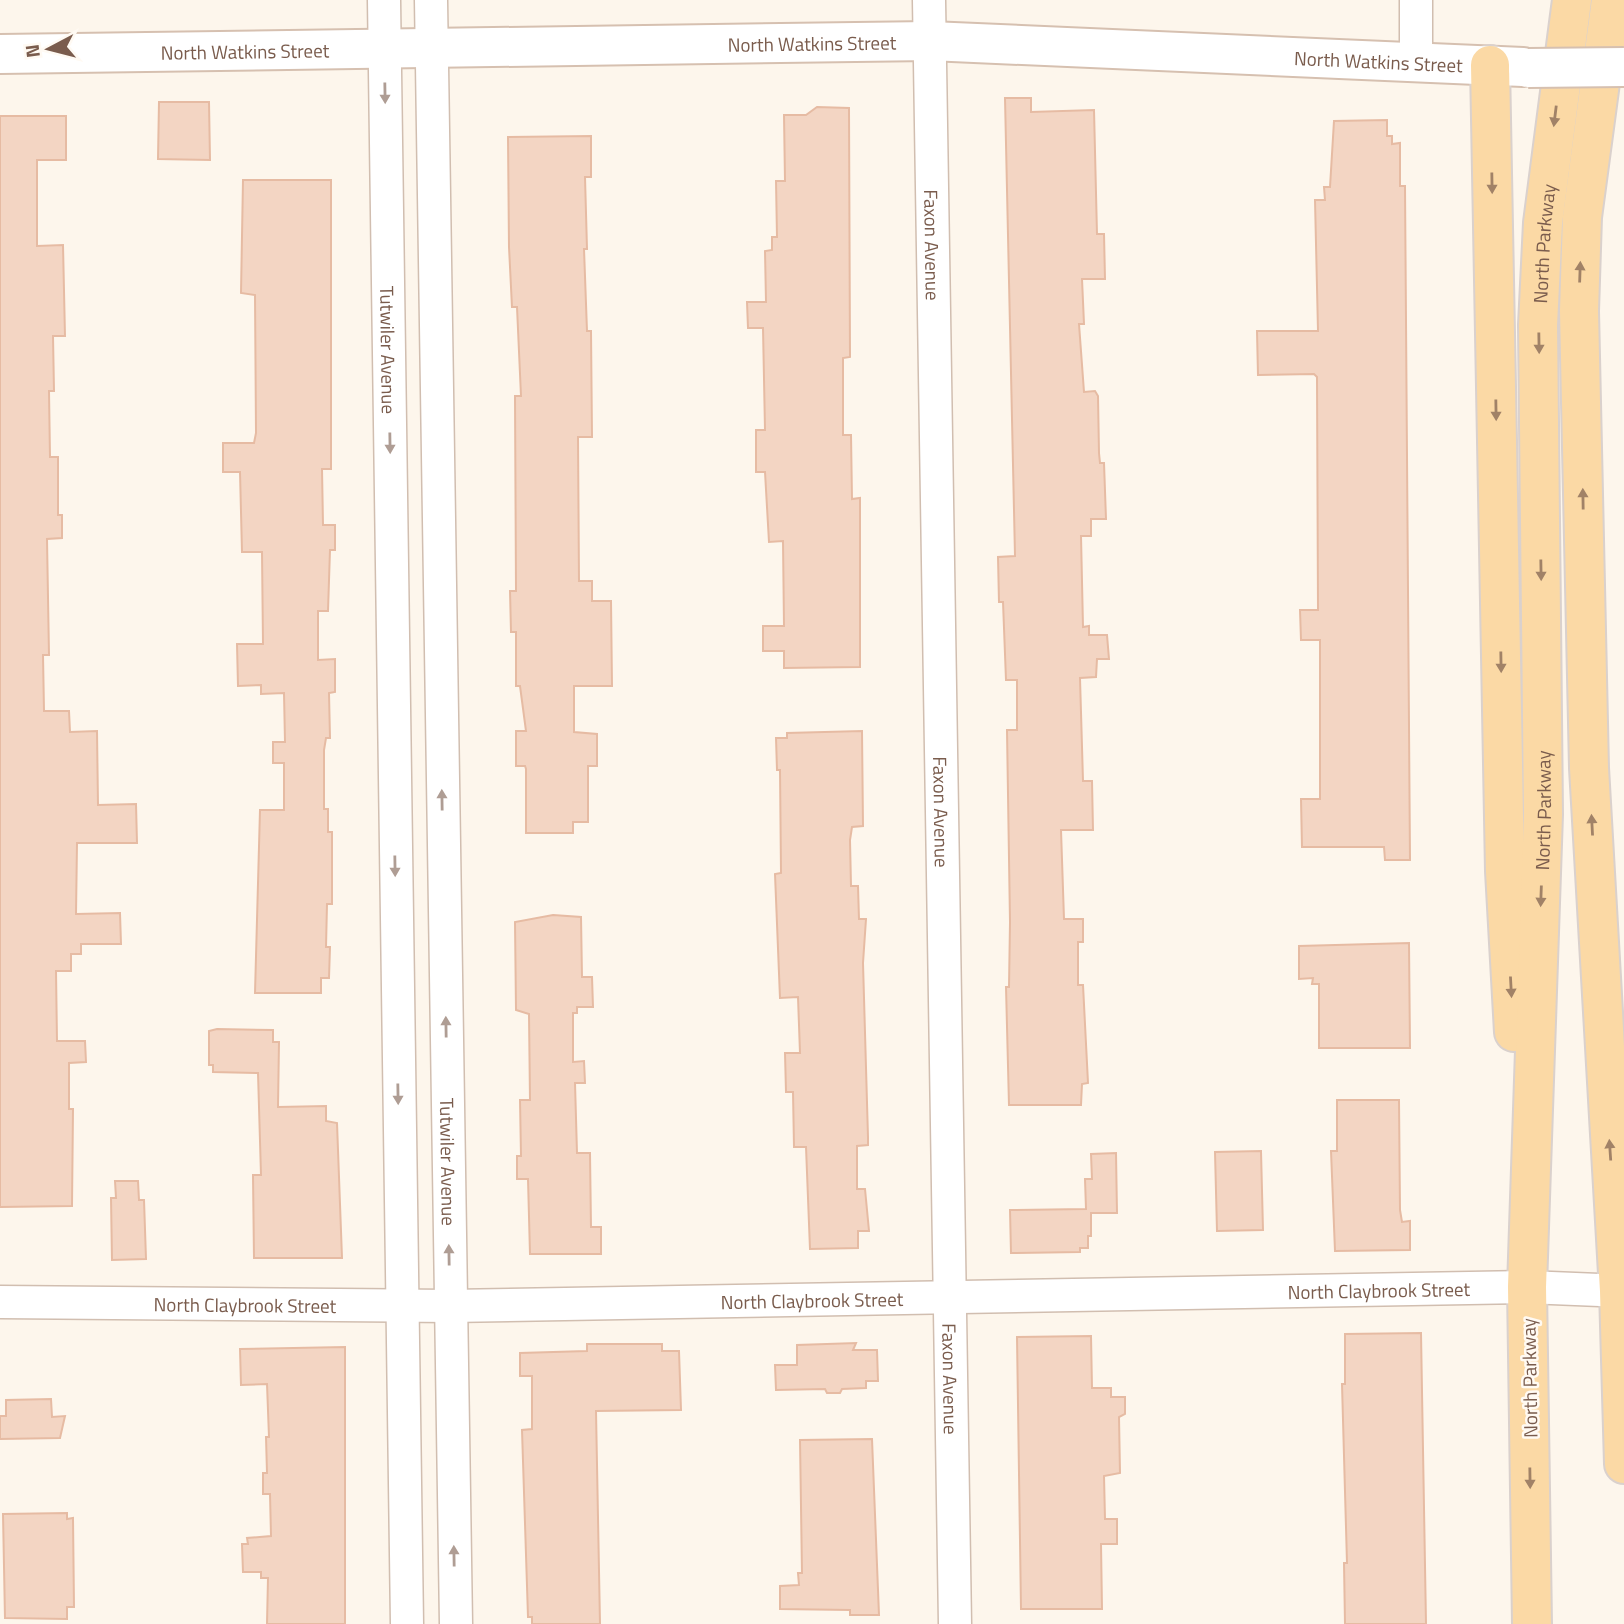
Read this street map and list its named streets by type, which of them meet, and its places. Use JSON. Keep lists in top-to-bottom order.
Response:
{
  "streets": {
    "main road": ["North Watkins Street", "North Parkway"],
    "street": ["Faxon Avenue", "Tutwiler Avenue", "North Claybrook Street"]
  },
  "crossings": [
    ["North Watkins Street", "Faxon Avenue"],
    ["North Watkins Street", "Tutwiler Avenue"],
    ["North Parkway", "North Claybrook Street"],
    ["Faxon Avenue", "North Claybrook Street"],
    ["Tutwiler Avenue", "North Claybrook Street"]
  ],
  "north": "left"
}
